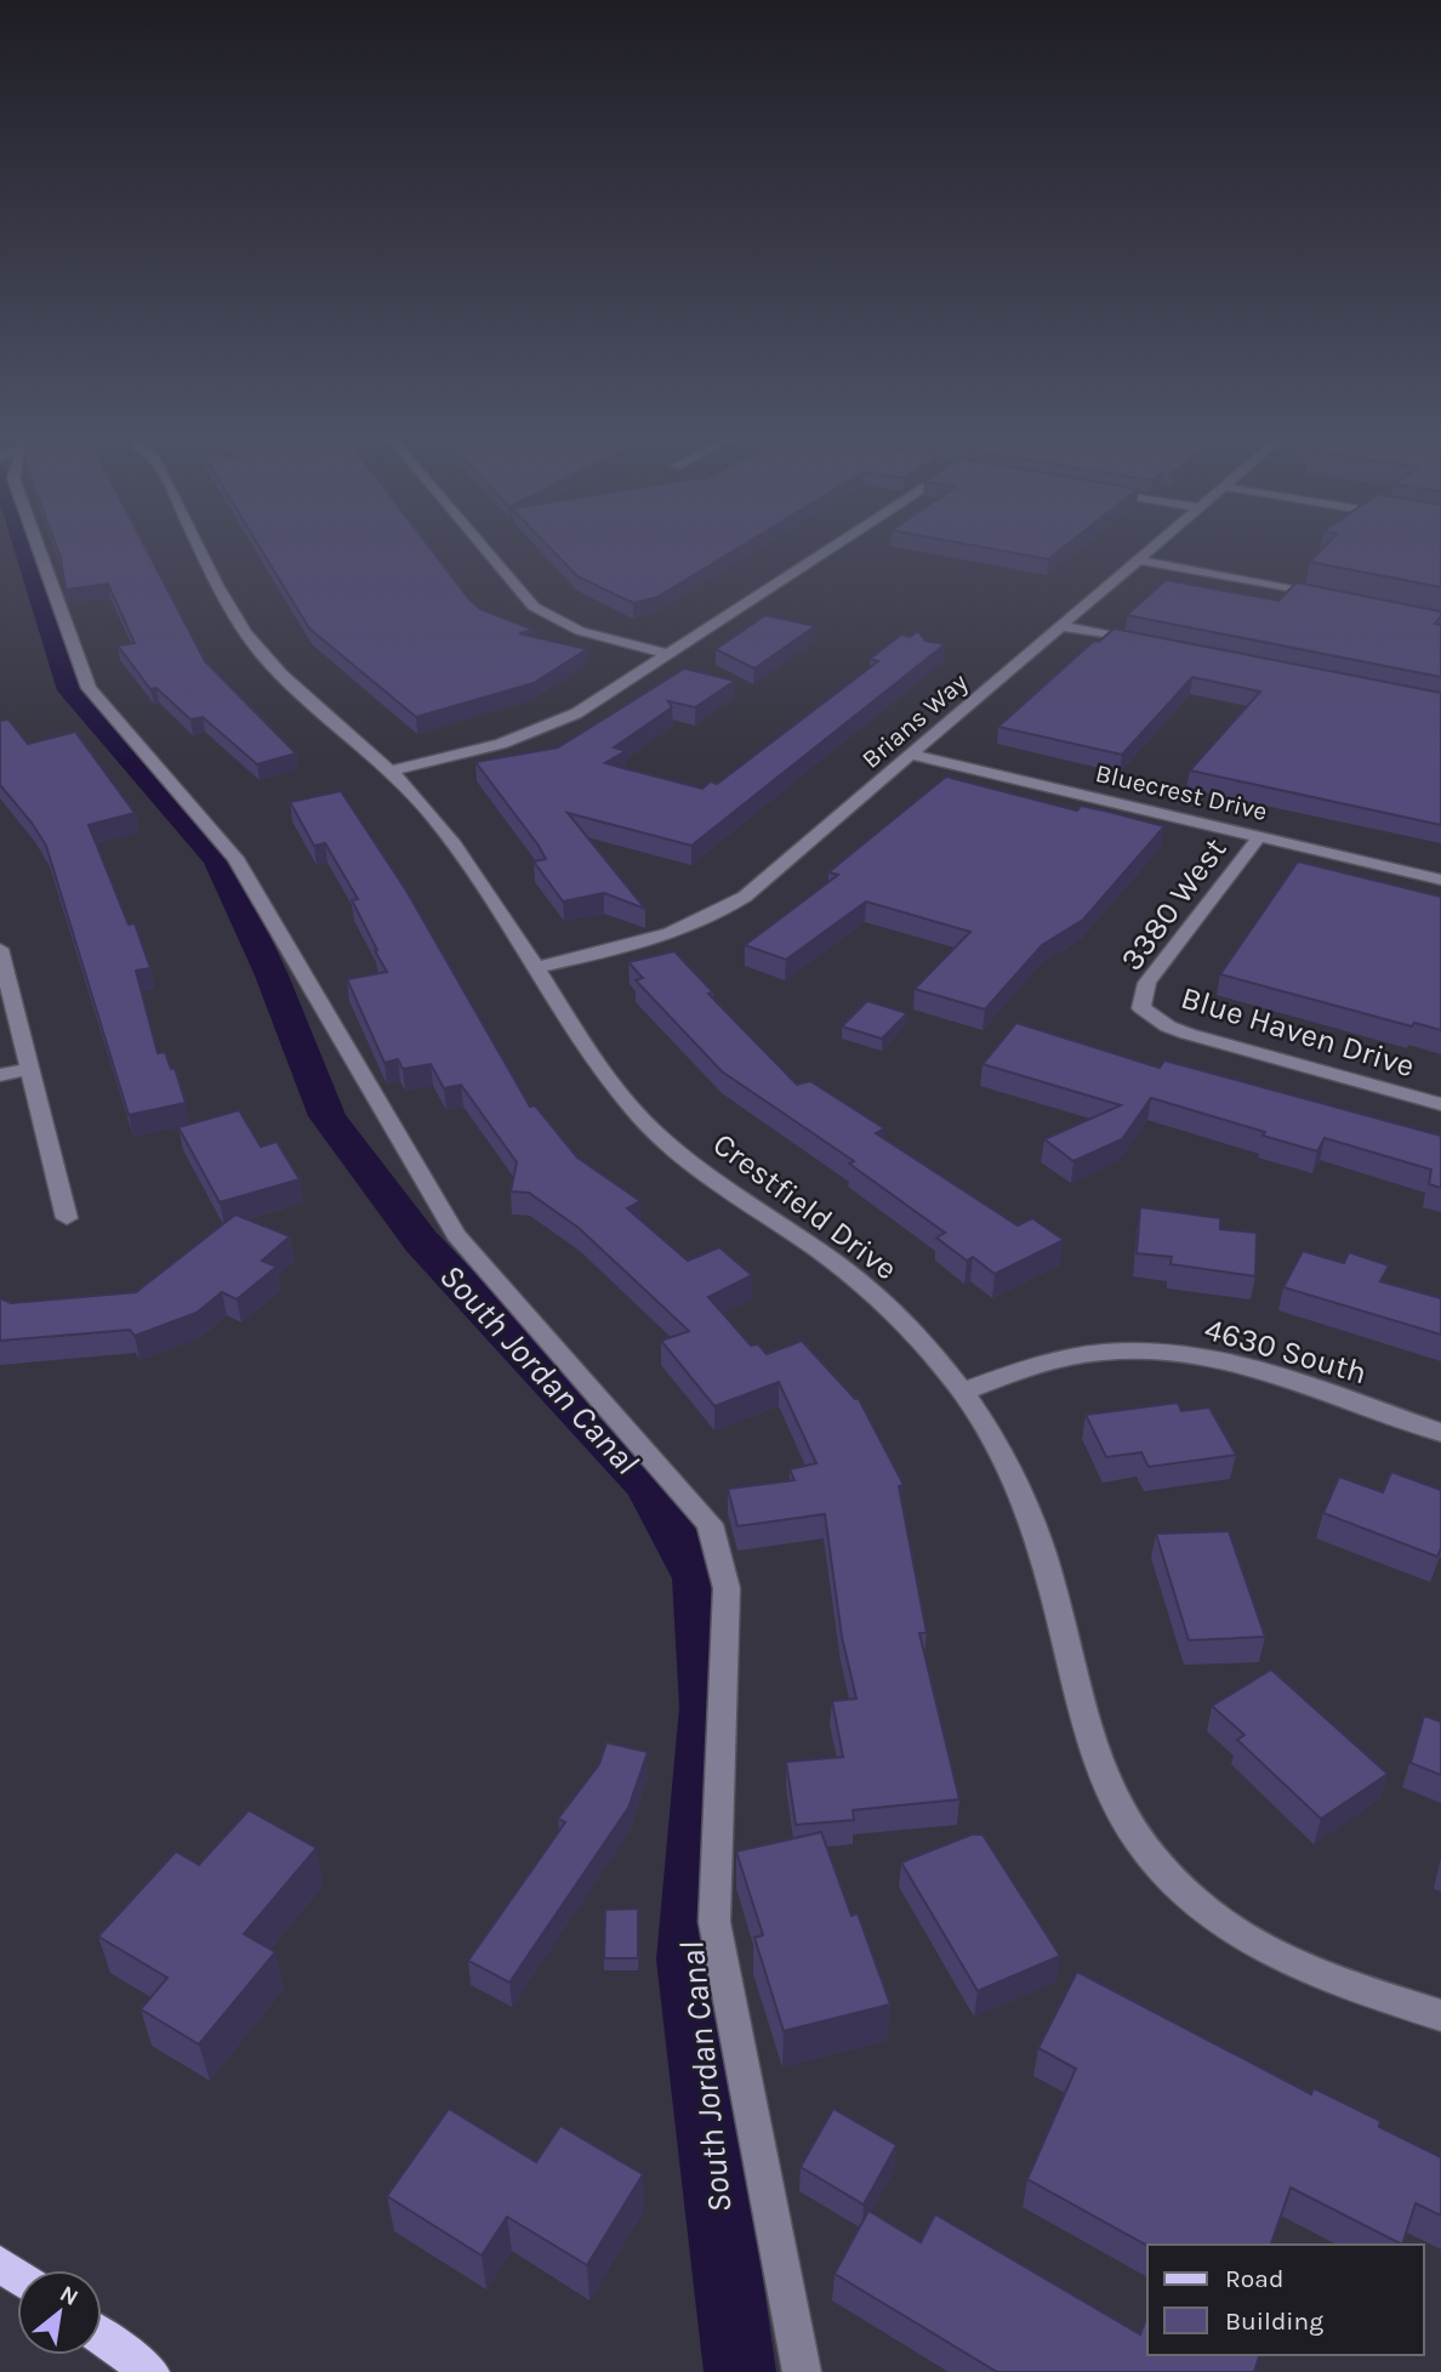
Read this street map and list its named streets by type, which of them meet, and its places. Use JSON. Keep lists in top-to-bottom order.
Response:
{
  "streets": {
    "street": [
      "Brians Way",
      "Bluecrest Drive",
      "3380 West",
      "Blue Haven Drive",
      "Crestfield Drive",
      "4630 South"
    ]
  },
  "crossings": [
    ["Brians Way", "Bluecrest Drive"],
    ["Brians Way", "Crestfield Drive"],
    ["Bluecrest Drive", "3380 West"],
    ["3380 West", "Blue Haven Drive"],
    ["Crestfield Drive", "4630 South"]
  ],
  "water": ["South Jordan Canal"],
  "legend": ["Road", "Building"],
  "north": "top right"
}
